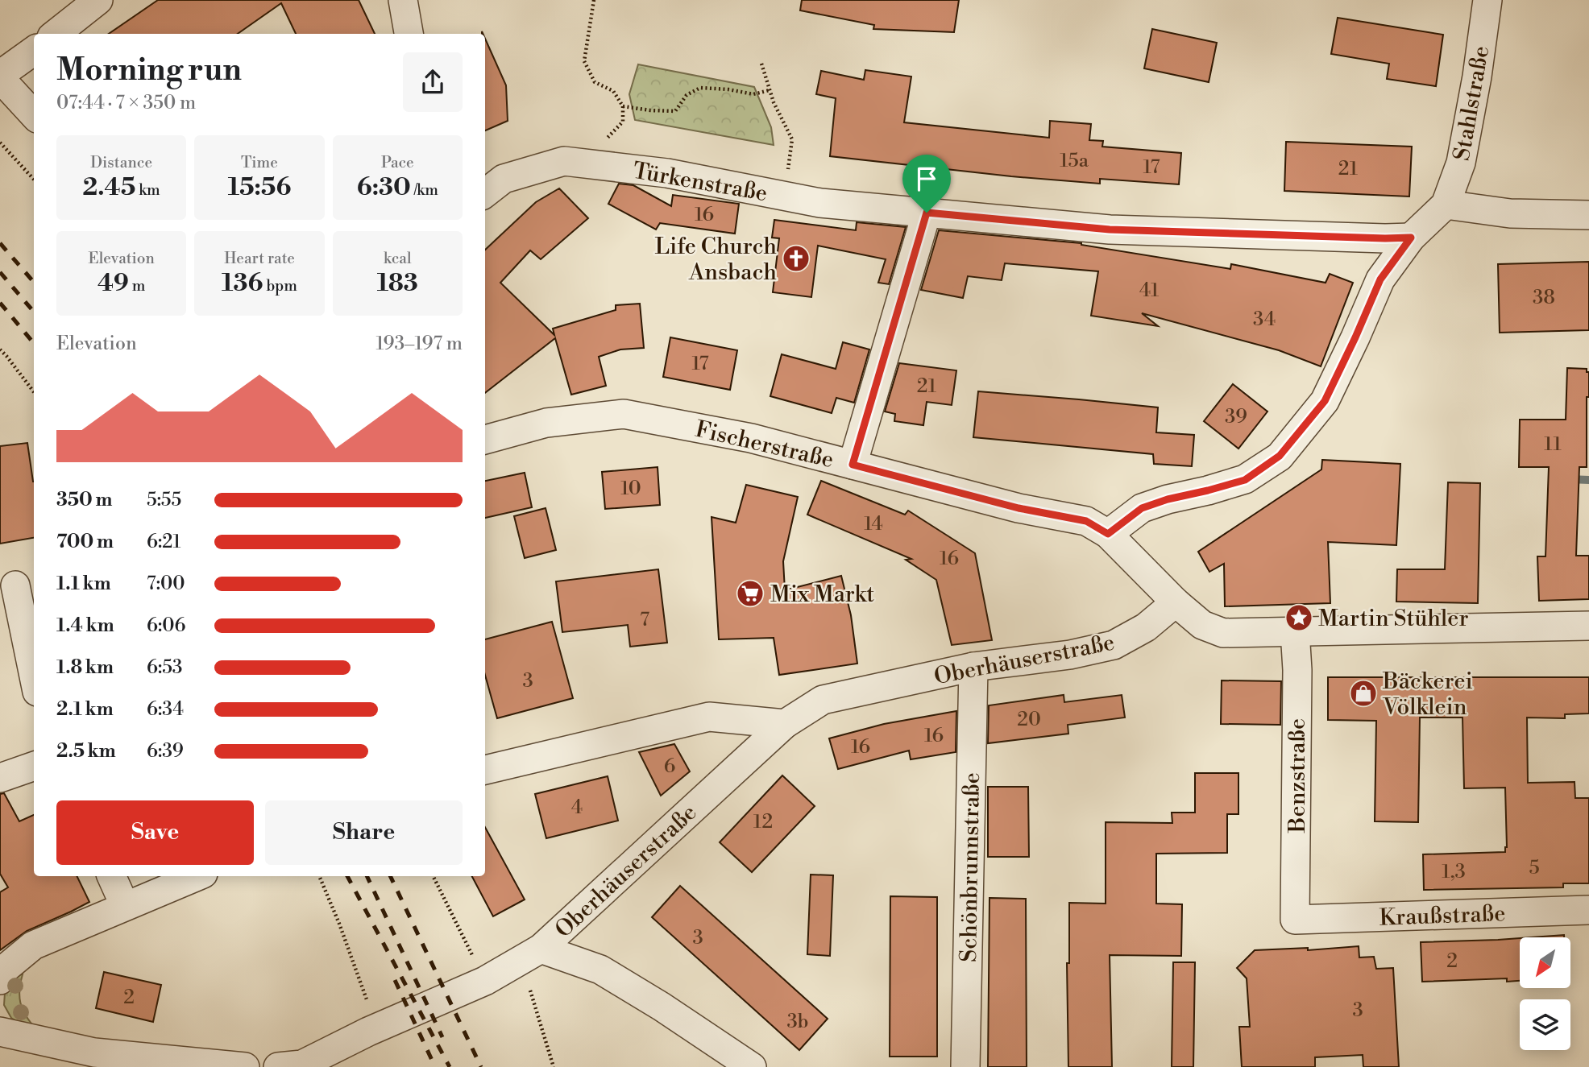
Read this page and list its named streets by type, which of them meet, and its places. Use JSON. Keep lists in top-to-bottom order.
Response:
{
  "streets": {
    "street": [
      "Stahlstraße",
      "Türkenstraße",
      "Fischerstraße",
      "Oberhäuserstraße",
      "Benzstraße",
      "Schönbrunnstraße",
      "Kraußstraße"
    ]
  },
  "crossings": [
    ["Fischerstraße", "Oberhäuserstraße"],
    ["Oberhäuserstraße", "Schönbrunnstraße"],
    ["Benzstraße", "Kraußstraße"]
  ],
  "places": {
    "church": ["Life Church Ansbach"],
    "supermarket": ["Mix Markt"],
    "place": ["Martin Stühler"],
    "shop": ["Bäckerei Völklein"]
  },
  "house_numbers": [
    "15a",
    "17",
    "21",
    "16",
    "41",
    "38",
    "34",
    "17",
    "21",
    "39",
    "11",
    "10",
    "14",
    "16",
    "7",
    "3",
    "20",
    "16",
    "16",
    "6",
    "4",
    "12",
    "5",
    "1,3",
    "3",
    "2",
    "2",
    "3",
    "3b"
  ],
  "north": "bottom left",
  "page": {
    "heading": ["Morning run", "07:44 · 7 × 350 m"],
    "stats": [
      ["Distance", "2.45 km"],
      ["Time", "15:56"],
      ["Pace", "6:30 /km"],
      ["Elevation", "49 m"],
      ["Heart rate", "136 bpm"],
      ["kcal", "183"]
    ],
    "chart": ["Elevation", "193–197 m"],
    "list": [
      {
        "name": "350 m",
        "note": "5:55"
      },
      {
        "name": "700 m",
        "note": "6:21"
      },
      {
        "name": "1.1 km",
        "note": "7:00"
      },
      {
        "name": "1.4 km",
        "note": "6:06"
      },
      {
        "name": "1.8 km",
        "note": "6:53"
      },
      {
        "name": "2.1 km",
        "note": "6:34"
      },
      {
        "name": "2.5 km",
        "note": "6:39"
      }
    ],
    "buttons": ["Save", "Share"]
  }
}
